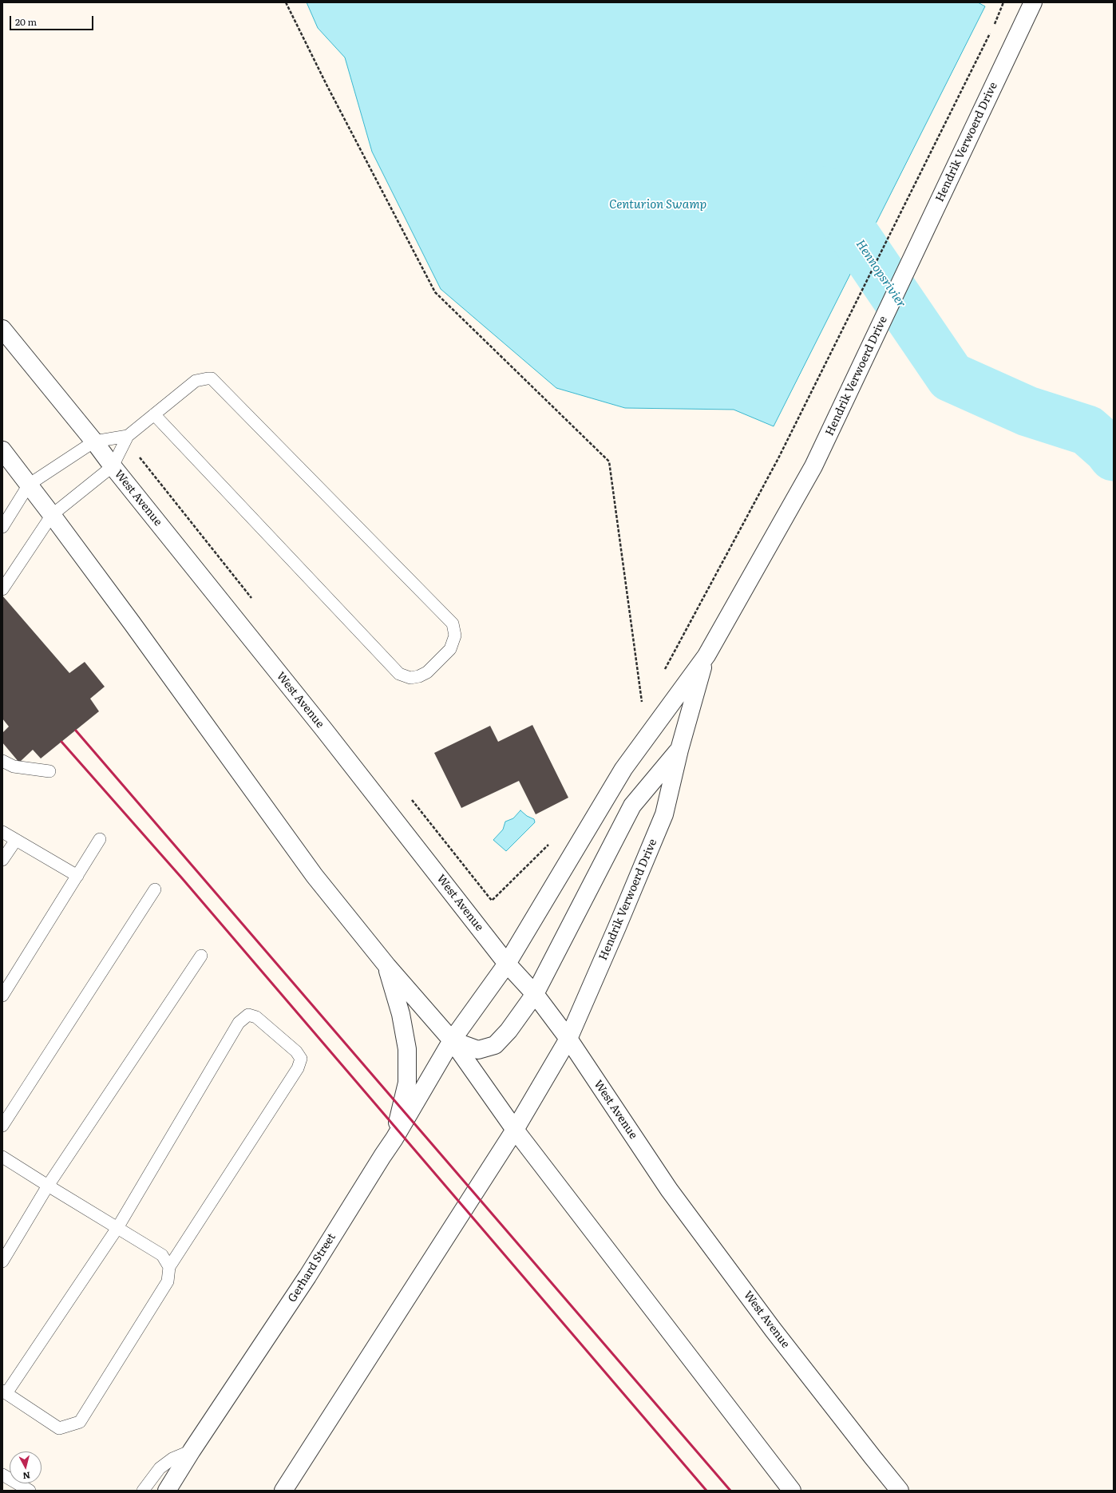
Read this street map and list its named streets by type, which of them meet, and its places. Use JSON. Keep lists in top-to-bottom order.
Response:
{
  "streets": {
    "street": ["Hendrik Verwoerd Drive", "West Avenue", "Gerhard Street"]
  },
  "crossings": [
    ["Hendrik Verwoerd Drive", "West Avenue"],
    ["Hendrik Verwoerd Drive", "Gerhard Street"]
  ],
  "water": ["Centurion Swamp", "Hennopsrivier"],
  "scale_bar": "20 m",
  "north": "bottom"
}
